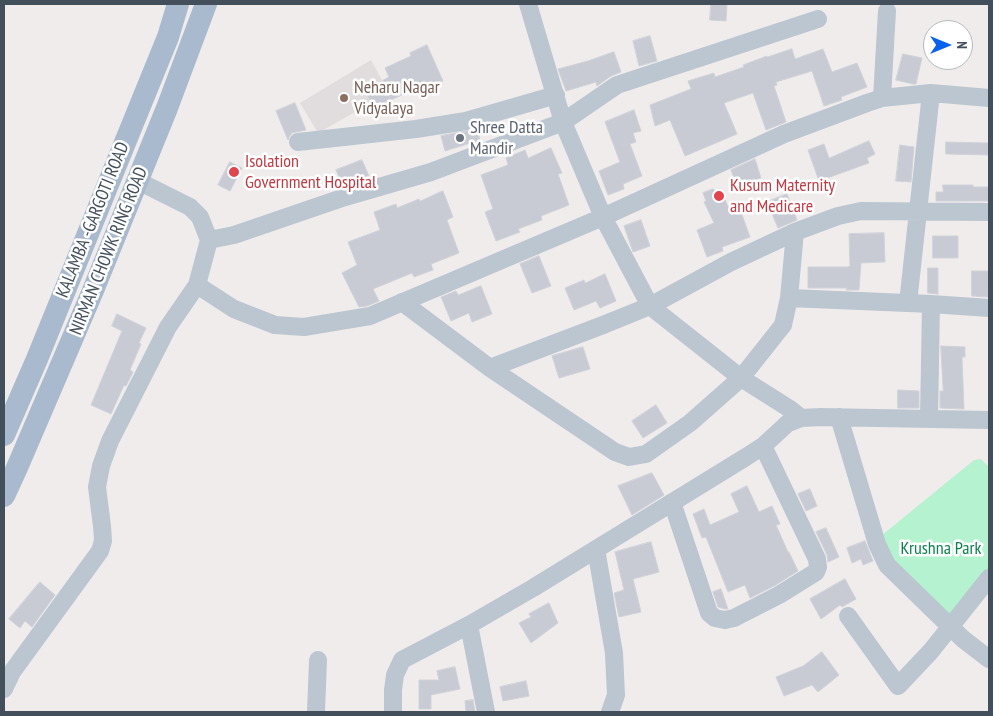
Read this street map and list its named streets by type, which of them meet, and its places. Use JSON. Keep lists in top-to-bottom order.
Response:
{
  "streets": {
    "main road": ["KALAMBA -GARGOTI ROAD", "NIRMAN CHOWK RING ROAD"]
  },
  "parks": ["Krushna Park"],
  "places": [
    "Neharu Nagar Vidyalaya",
    "Shree Datta Mandir",
    "Isolation Government Hospital",
    "Kusum Maternity and Medicare"
  ],
  "north": "right"
}
